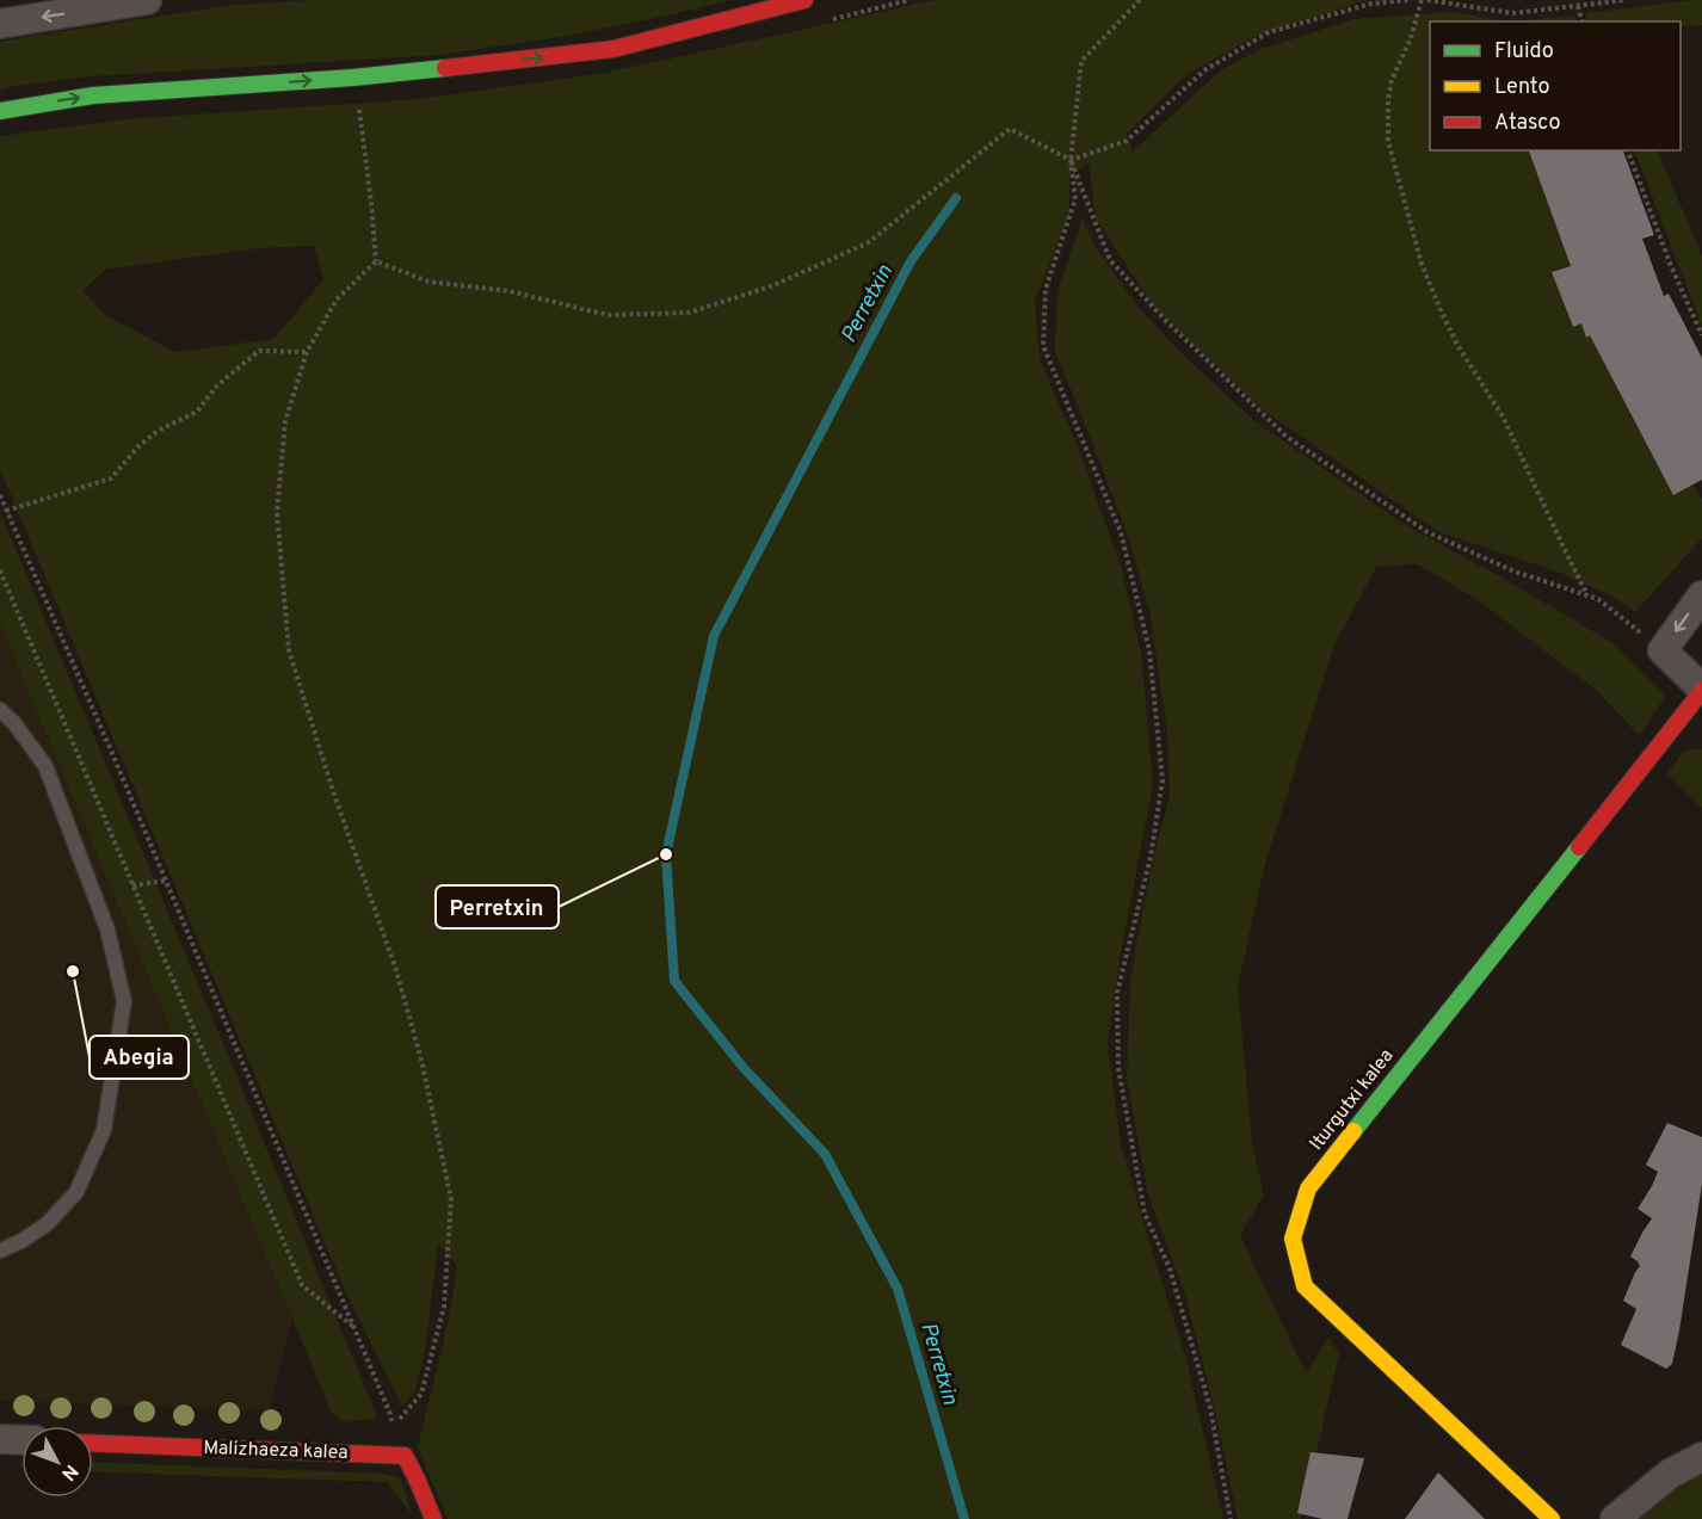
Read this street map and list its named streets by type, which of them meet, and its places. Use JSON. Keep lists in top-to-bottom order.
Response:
{
  "streets": {
    "street": ["Iturgutxi kalea", "Malizhaeza kalea"]
  },
  "water": ["Perretxin"],
  "places": ["Perretxin", "Abegia"],
  "legend": ["Fluido", "Lento", "Atasco"],
  "north": "bottom right"
}
